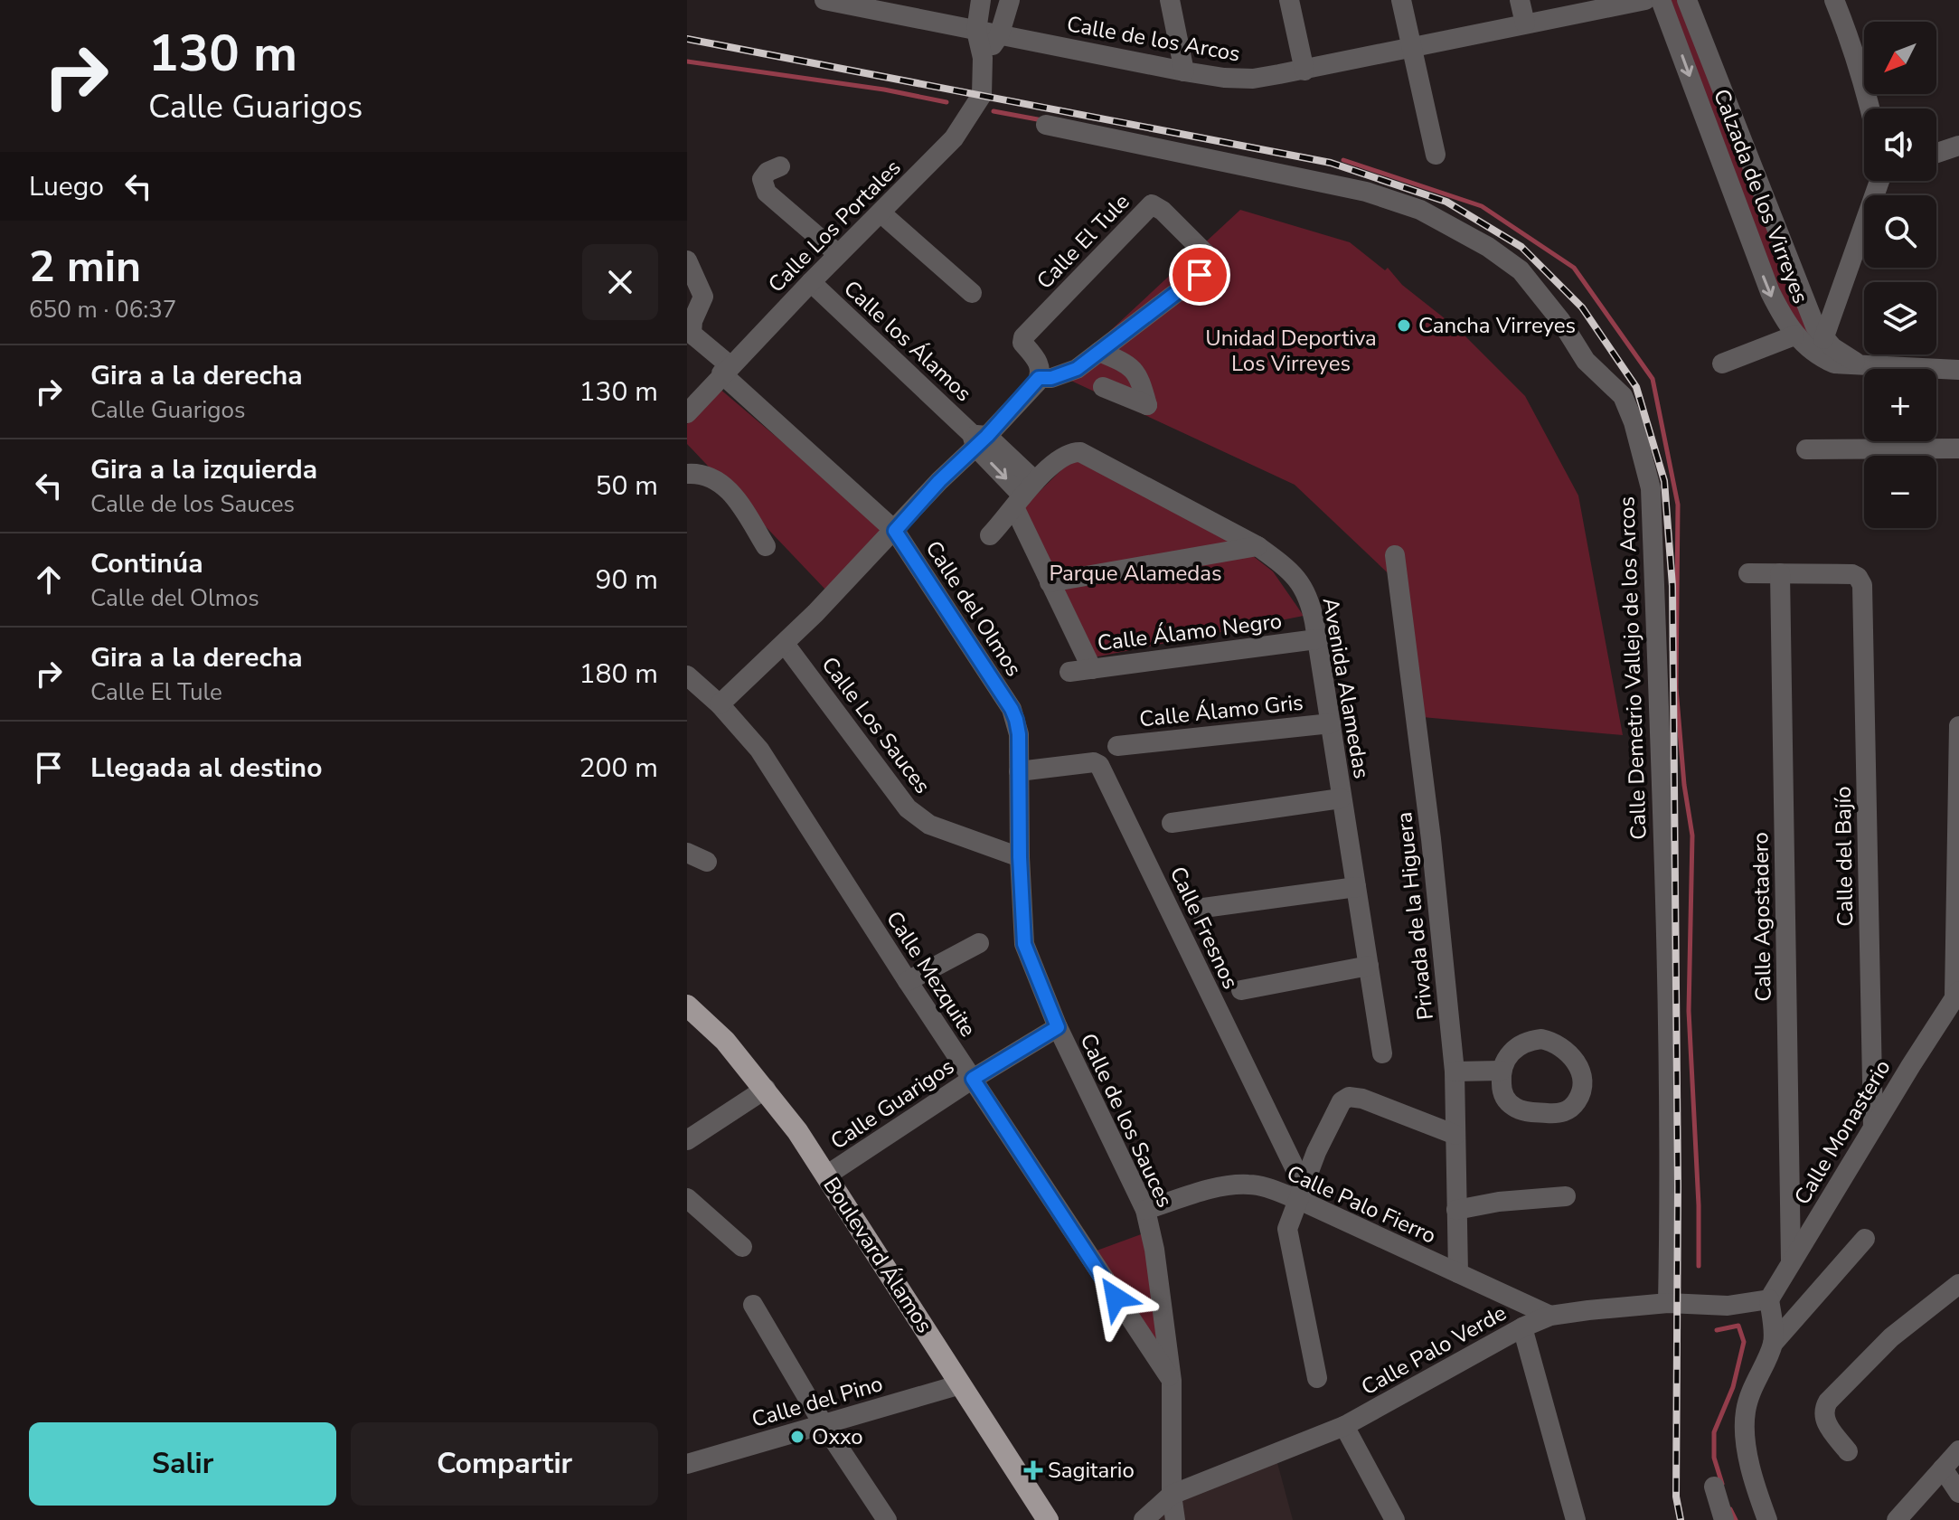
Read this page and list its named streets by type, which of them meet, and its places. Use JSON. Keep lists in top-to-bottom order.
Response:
{
  "streets": {
    "main road": ["Boulevard Álamos"],
    "street": [
      "Calle de los Arcos",
      "Calzada de los Virreyes",
      "Calle Los Portales",
      "Calle El Tule",
      "Calle los Álamos",
      "Calle del Olmos",
      "Calle Álamo Negro",
      "Calle Demetrio Vallejo de los Arcos",
      "Avenida Alamedas",
      "Calle Álamo Gris",
      "Calle Los Sauces",
      "Calle del Bajío",
      "Privada de la Higuera",
      "Calle Agostadero",
      "Calle Fresnos",
      "Calle Mezquite",
      "Calle Guarigos",
      "Calle de los Sauces",
      "Calle Monasterio",
      "Calle Palo Fierro",
      "Calle Palo Verde",
      "Calle del Pino"
    ]
  },
  "crossings": [
    ["Calle de los Arcos", "Calle Los Portales"],
    ["Calle Los Portales", "Calle los Álamos"],
    ["Calle Los Portales", "Calle del Olmos"],
    ["Calle los Álamos", "Avenida Alamedas"],
    ["Calle del Olmos", "Calle Los Sauces"],
    ["Calle del Olmos", "Calle Fresnos"],
    ["Calle del Olmos", "Calle de los Sauces"],
    ["Calle Álamo Negro", "Avenida Alamedas"],
    ["Calle Demetrio Vallejo de los Arcos", "Calle Palo Verde"],
    ["Avenida Alamedas", "Calle Álamo Gris"],
    ["Calle Los Sauces", "Calle de los Sauces"],
    ["Calle del Bajío", "Calle Agostadero"],
    ["Calle del Bajío", "Calle Monasterio"],
    ["Privada de la Higuera", "Calle Palo Fierro"],
    ["Calle Agostadero", "Calle Monasterio"],
    ["Calle Fresnos", "Calle Palo Fierro"],
    ["Calle Mezquite", "Calle Guarigos"],
    ["Calle Mezquite", "Calle de los Sauces"],
    ["Calle Guarigos", "Calle de los Sauces"],
    ["Calle Guarigos", "Boulevard Álamos"],
    ["Calle de los Sauces", "Calle Palo Fierro"],
    ["Calle de los Sauces", "Calle Palo Verde"],
    ["Calle Monasterio", "Calle Palo Verde"],
    ["Calle Palo Fierro", "Calle Palo Verde"],
    ["Boulevard Álamos", "Calle del Pino"]
  ],
  "parks": ["Unidad Deportiva Los Virreyes", "Parque Alamedas"],
  "places": {
    "other": ["Cancha Virreyes", "Oxxo"],
    "health": ["Sagitario"]
  },
  "north": "bottom left",
  "page": {
    "turn": ["130 m", "Calle Guarigos"],
    "map_buttons": ["+", "−"],
    "then": "Luego",
    "heading": ["2 min", "650 m · 06:37"],
    "list": [
      {
        "name": "Gira a la derecha",
        "note": "Calle Guarigos",
        "value": "130 m"
      },
      {
        "name": "Gira a la izquierda",
        "note": "Calle de los Sauces",
        "value": "50 m"
      },
      {
        "name": "Continúa",
        "note": "Calle del Olmos",
        "value": "90 m"
      },
      {
        "name": "Gira a la derecha",
        "note": "Calle El Tule",
        "value": "180 m"
      },
      {
        "name": "Llegada al destino",
        "value": "200 m"
      }
    ],
    "buttons": ["Salir", "Compartir"]
  }
}
